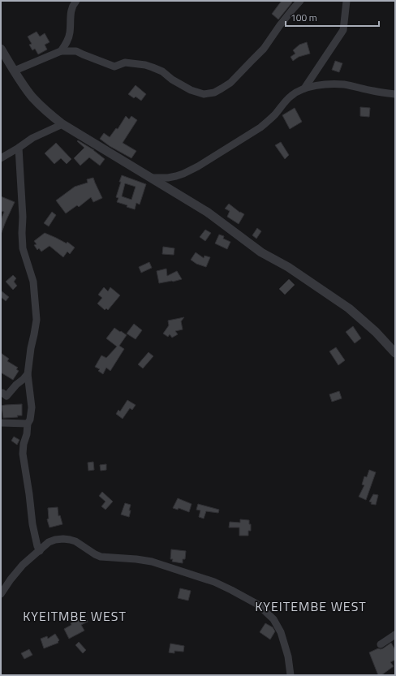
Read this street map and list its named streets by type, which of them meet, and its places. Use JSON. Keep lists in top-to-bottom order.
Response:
{
  "districts": ["KYEITEMBE WEST", "KYEITMBE WEST"],
  "scale_bar": "100 m"
}
